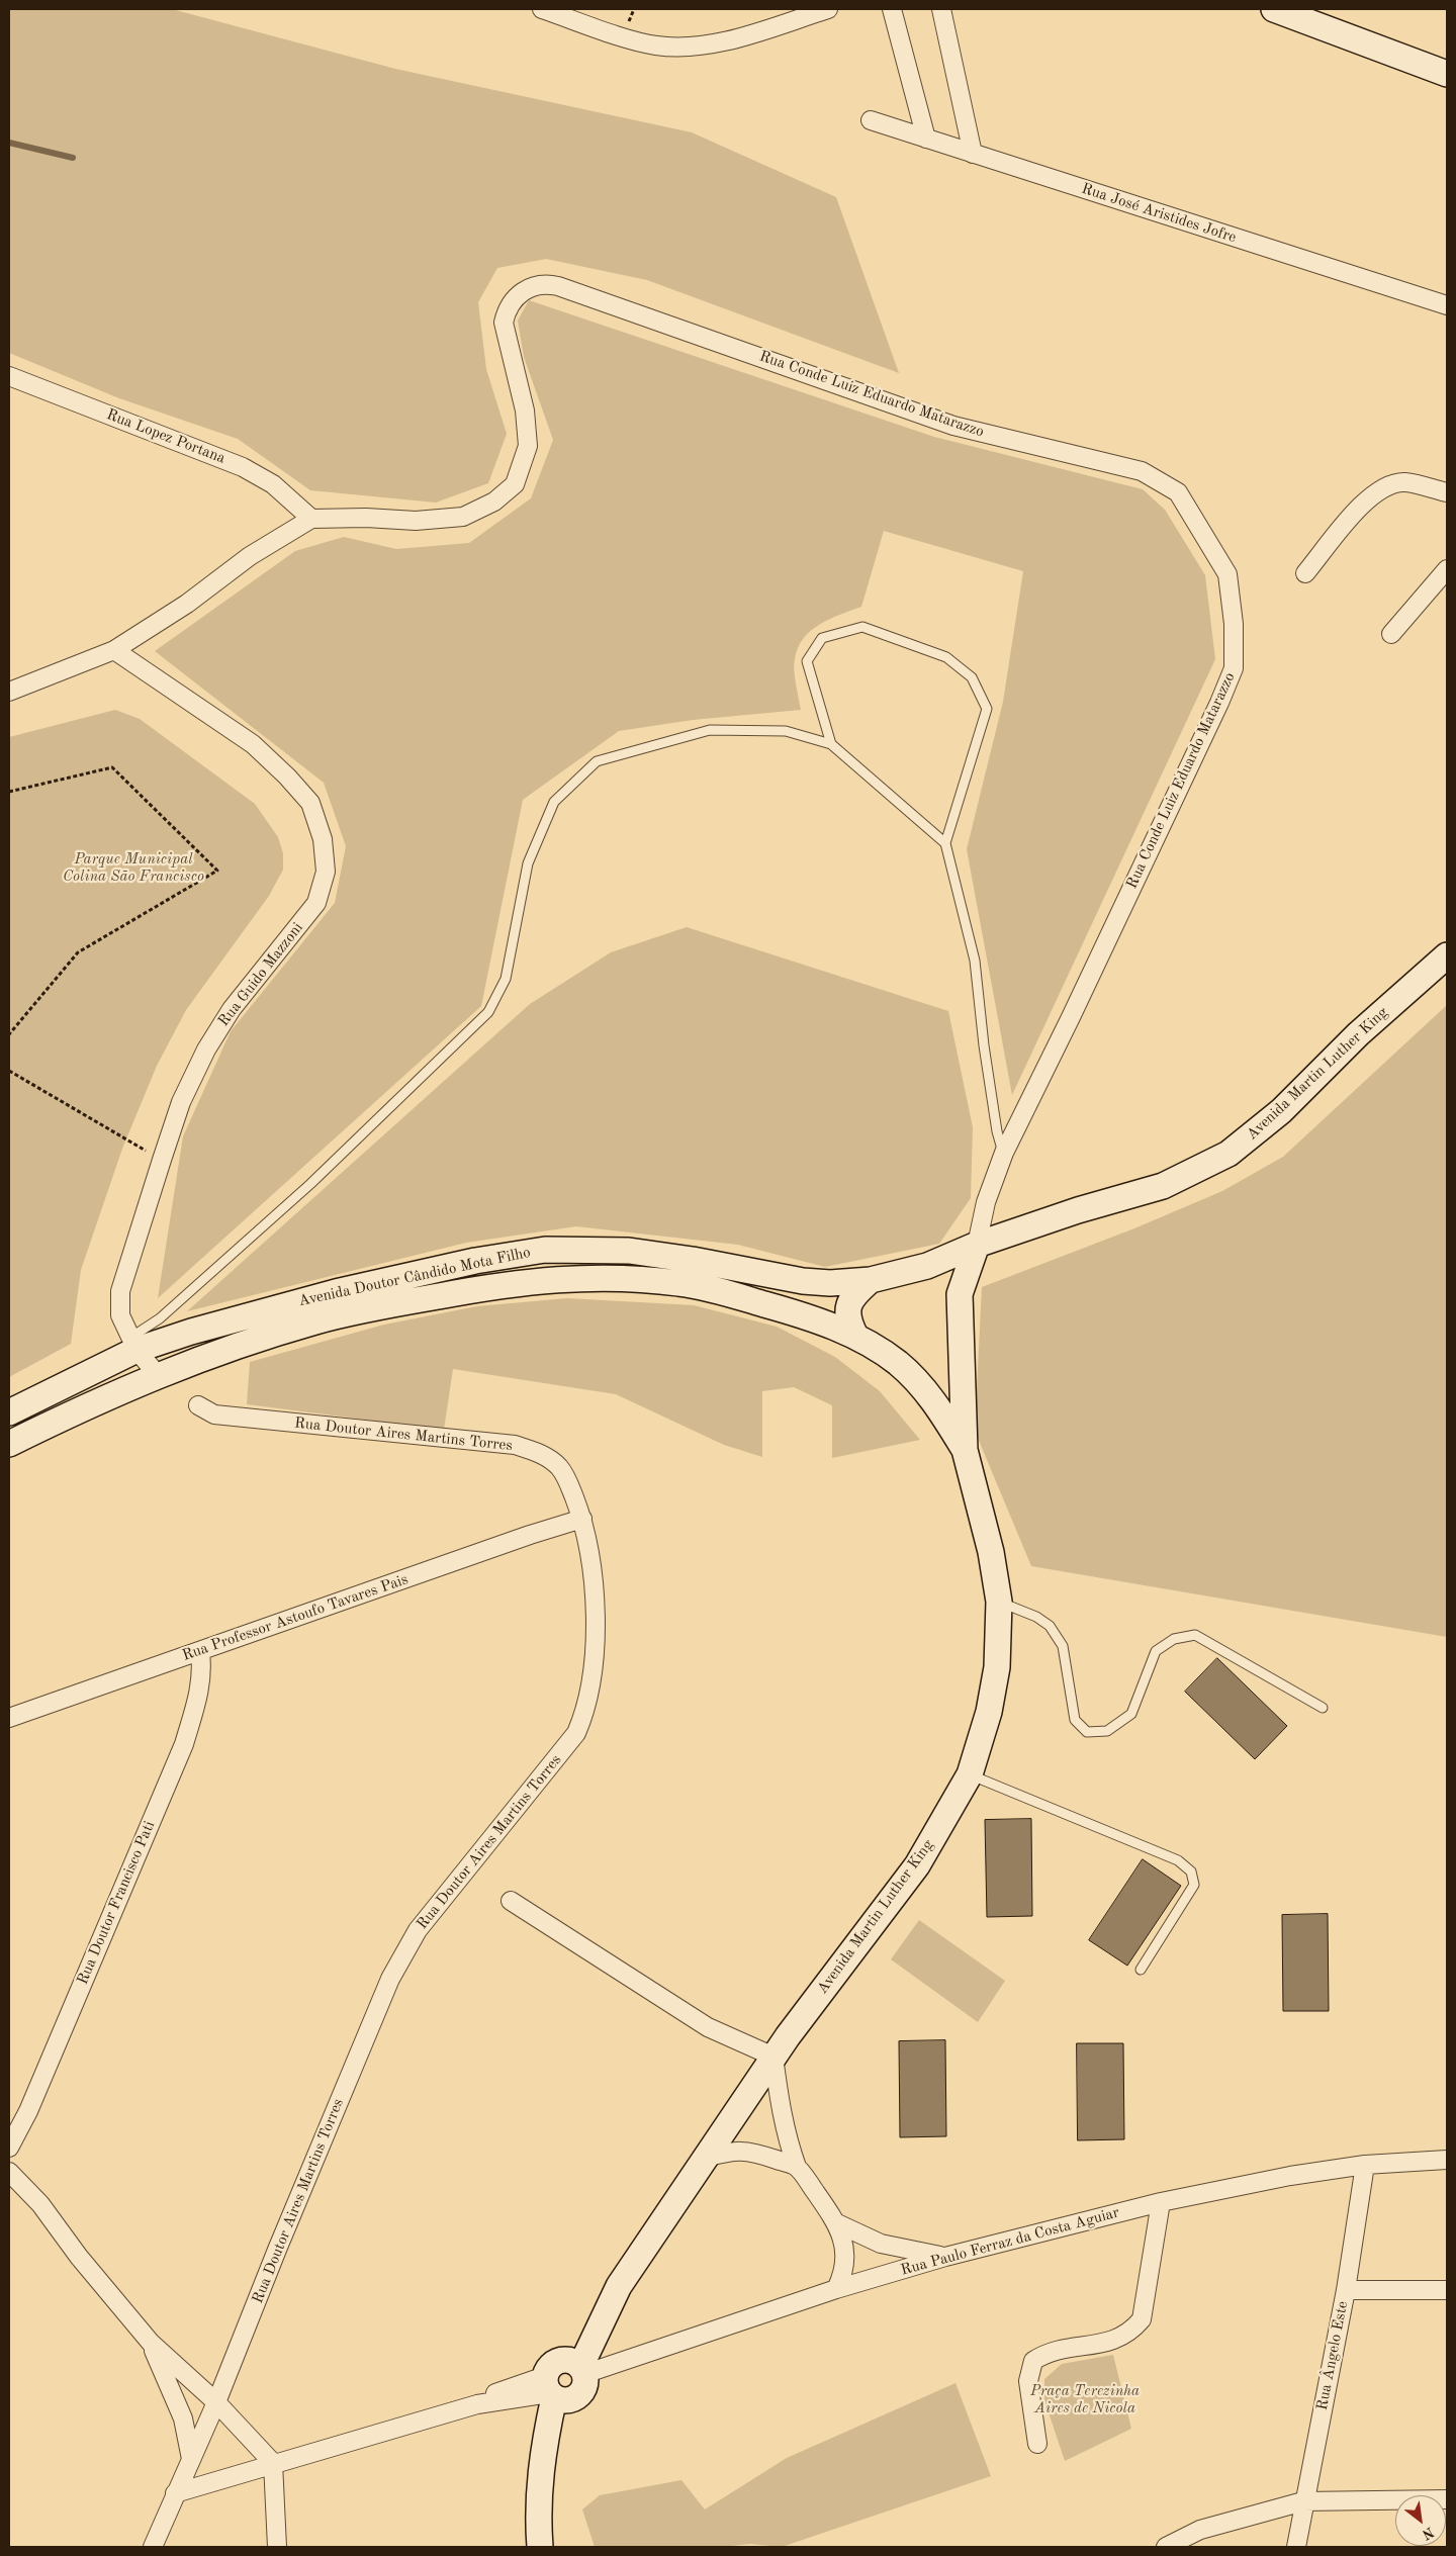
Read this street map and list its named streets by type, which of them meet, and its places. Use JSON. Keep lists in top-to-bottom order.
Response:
{
  "streets": {
    "main road": ["Avenida Martin Luther King", "Avenida Doutor Cândido Mota Filho"],
    "street": [
      "Rua José Aristides Jofre",
      "Rua Conde Luiz Eduardo Matarazzo",
      "Rua Lopez Portana",
      "Rua Guido Mazzoni",
      "Rua Doutor Aires Martins Torres",
      "Rua Professor Astoufo Tavares Pais",
      "Rua Doutor Francisco Pati",
      "Rua Paulo Ferraz da Costa Aguiar",
      "Rua Ângelo Este"
    ]
  },
  "crossings": [
    ["Rua Conde Luiz Eduardo Matarazzo", "Rua Lopez Portana"],
    ["Rua Conde Luiz Eduardo Matarazzo", "Avenida Martin Luther King"],
    ["Rua Guido Mazzoni", "Avenida Doutor Cândido Mota Filho"],
    ["Avenida Martin Luther King", "Avenida Doutor Cândido Mota Filho"],
    ["Avenida Martin Luther King", "Rua Paulo Ferraz da Costa Aguiar"],
    ["Rua Doutor Aires Martins Torres", "Rua Professor Astoufo Tavares Pais"],
    ["Rua Professor Astoufo Tavares Pais", "Rua Doutor Francisco Pati"],
    ["Rua Paulo Ferraz da Costa Aguiar", "Rua Ângelo Este"]
  ],
  "parks": ["Parque Municipal Colina São Francisco", "Praça Terezinha Aires de Nicola"],
  "north": "bottom right"
}
